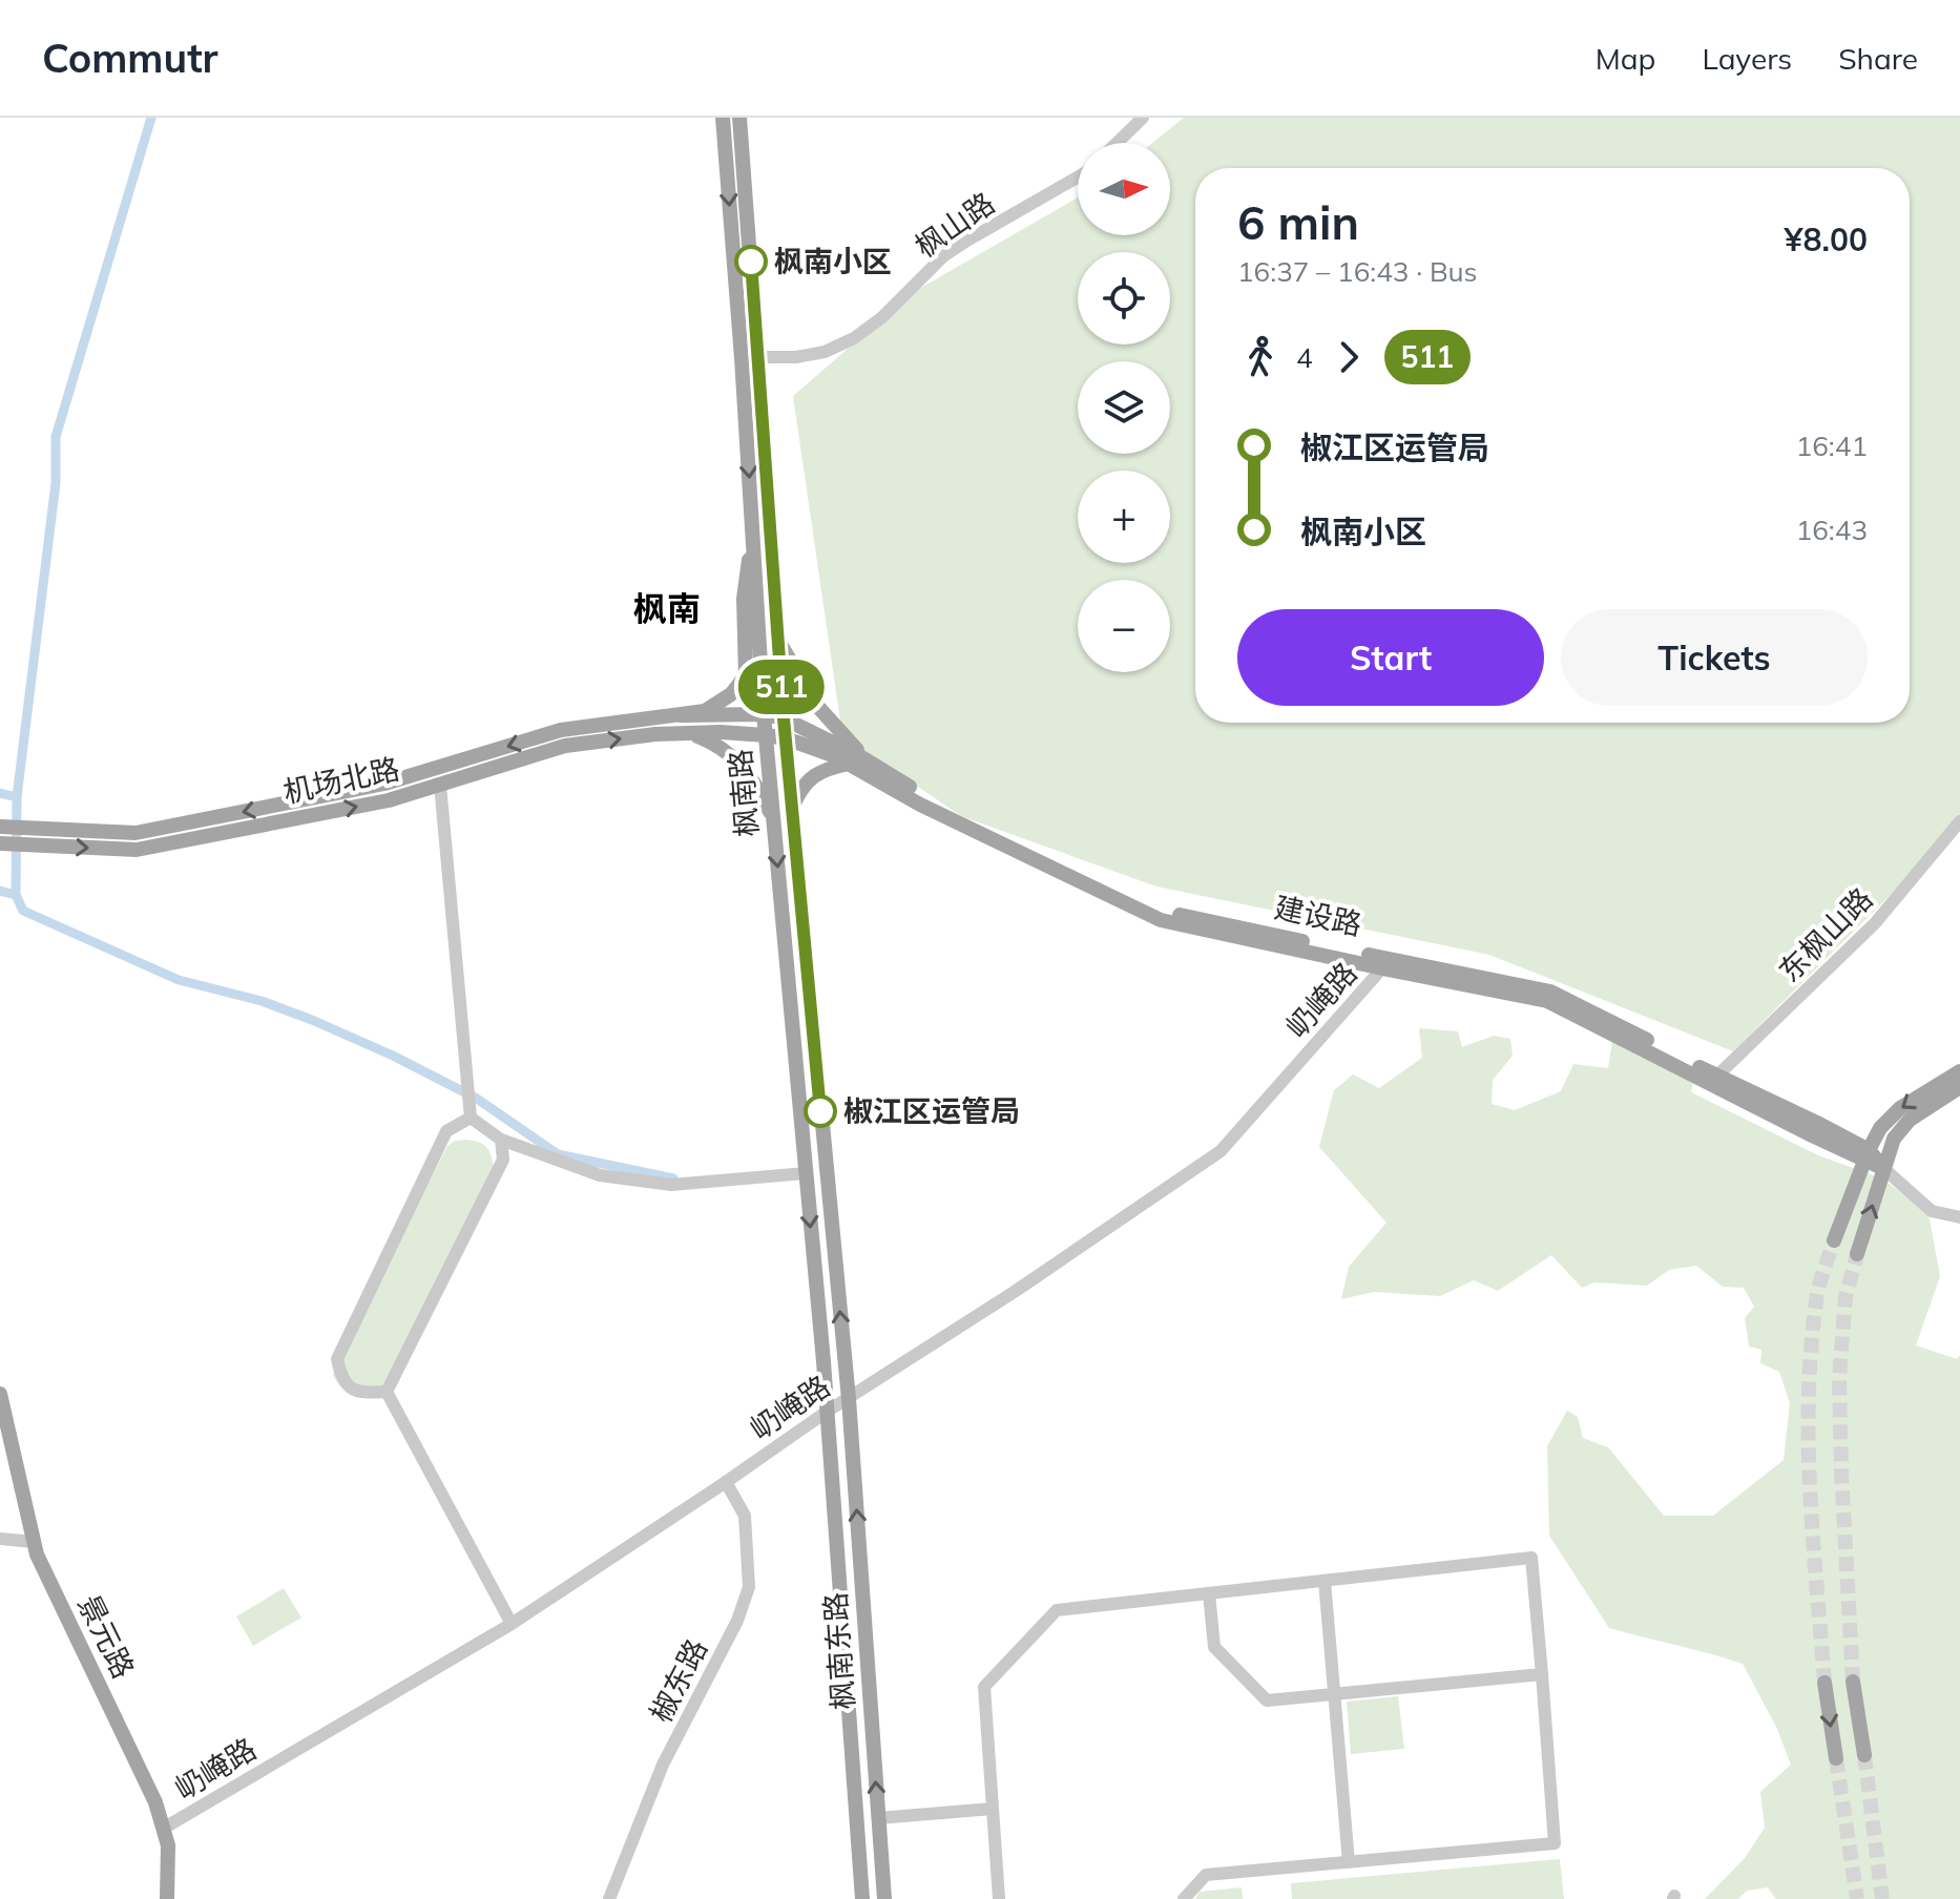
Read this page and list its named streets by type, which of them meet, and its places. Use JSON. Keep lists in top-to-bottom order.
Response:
{
  "streets": {
    "main road": [
      "机场北路",
      "枫南路",
      "建设路",
      "景元路",
      "枫南东路"
    ],
    "street": [
      "枫山路",
      "东枫山路",
      "屷崦路",
      "椒东路"
    ]
  },
  "crossings": [
    ["枫山路", "枫南路"],
    ["机场北路", "枫南路"],
    ["机场北路", "建设路"],
    ["枫南路", "建设路"],
    ["枫南路", "屷崦路"],
    ["枫南路", "枫南东路"],
    ["建设路", "东枫山路"],
    ["建设路", "屷崦路"],
    ["屷崦路", "景元路"],
    ["屷崦路", "枫南东路"],
    ["屷崦路", "椒东路"]
  ],
  "one_way": ["枫南东路"],
  "districts": ["枫南"],
  "places": ["枫南小区", "椒江区运管局"],
  "lines": ["bus line 511"],
  "north": "right",
  "page": {
    "header": "Commutr",
    "nav": ["Map", "Layers", "Share"],
    "on_map": "511",
    "map_buttons": ["+", "−"],
    "heading": ["6 min", "16:37 – 16:43 · Bus", "¥8.00"],
    "legs": ["4", "511"],
    "list": [
      {
        "name": "椒江区运管局",
        "value": "16:41"
      },
      {
        "name": "枫南小区",
        "value": "16:43"
      }
    ],
    "buttons": ["Start", "Tickets"]
  }
}
